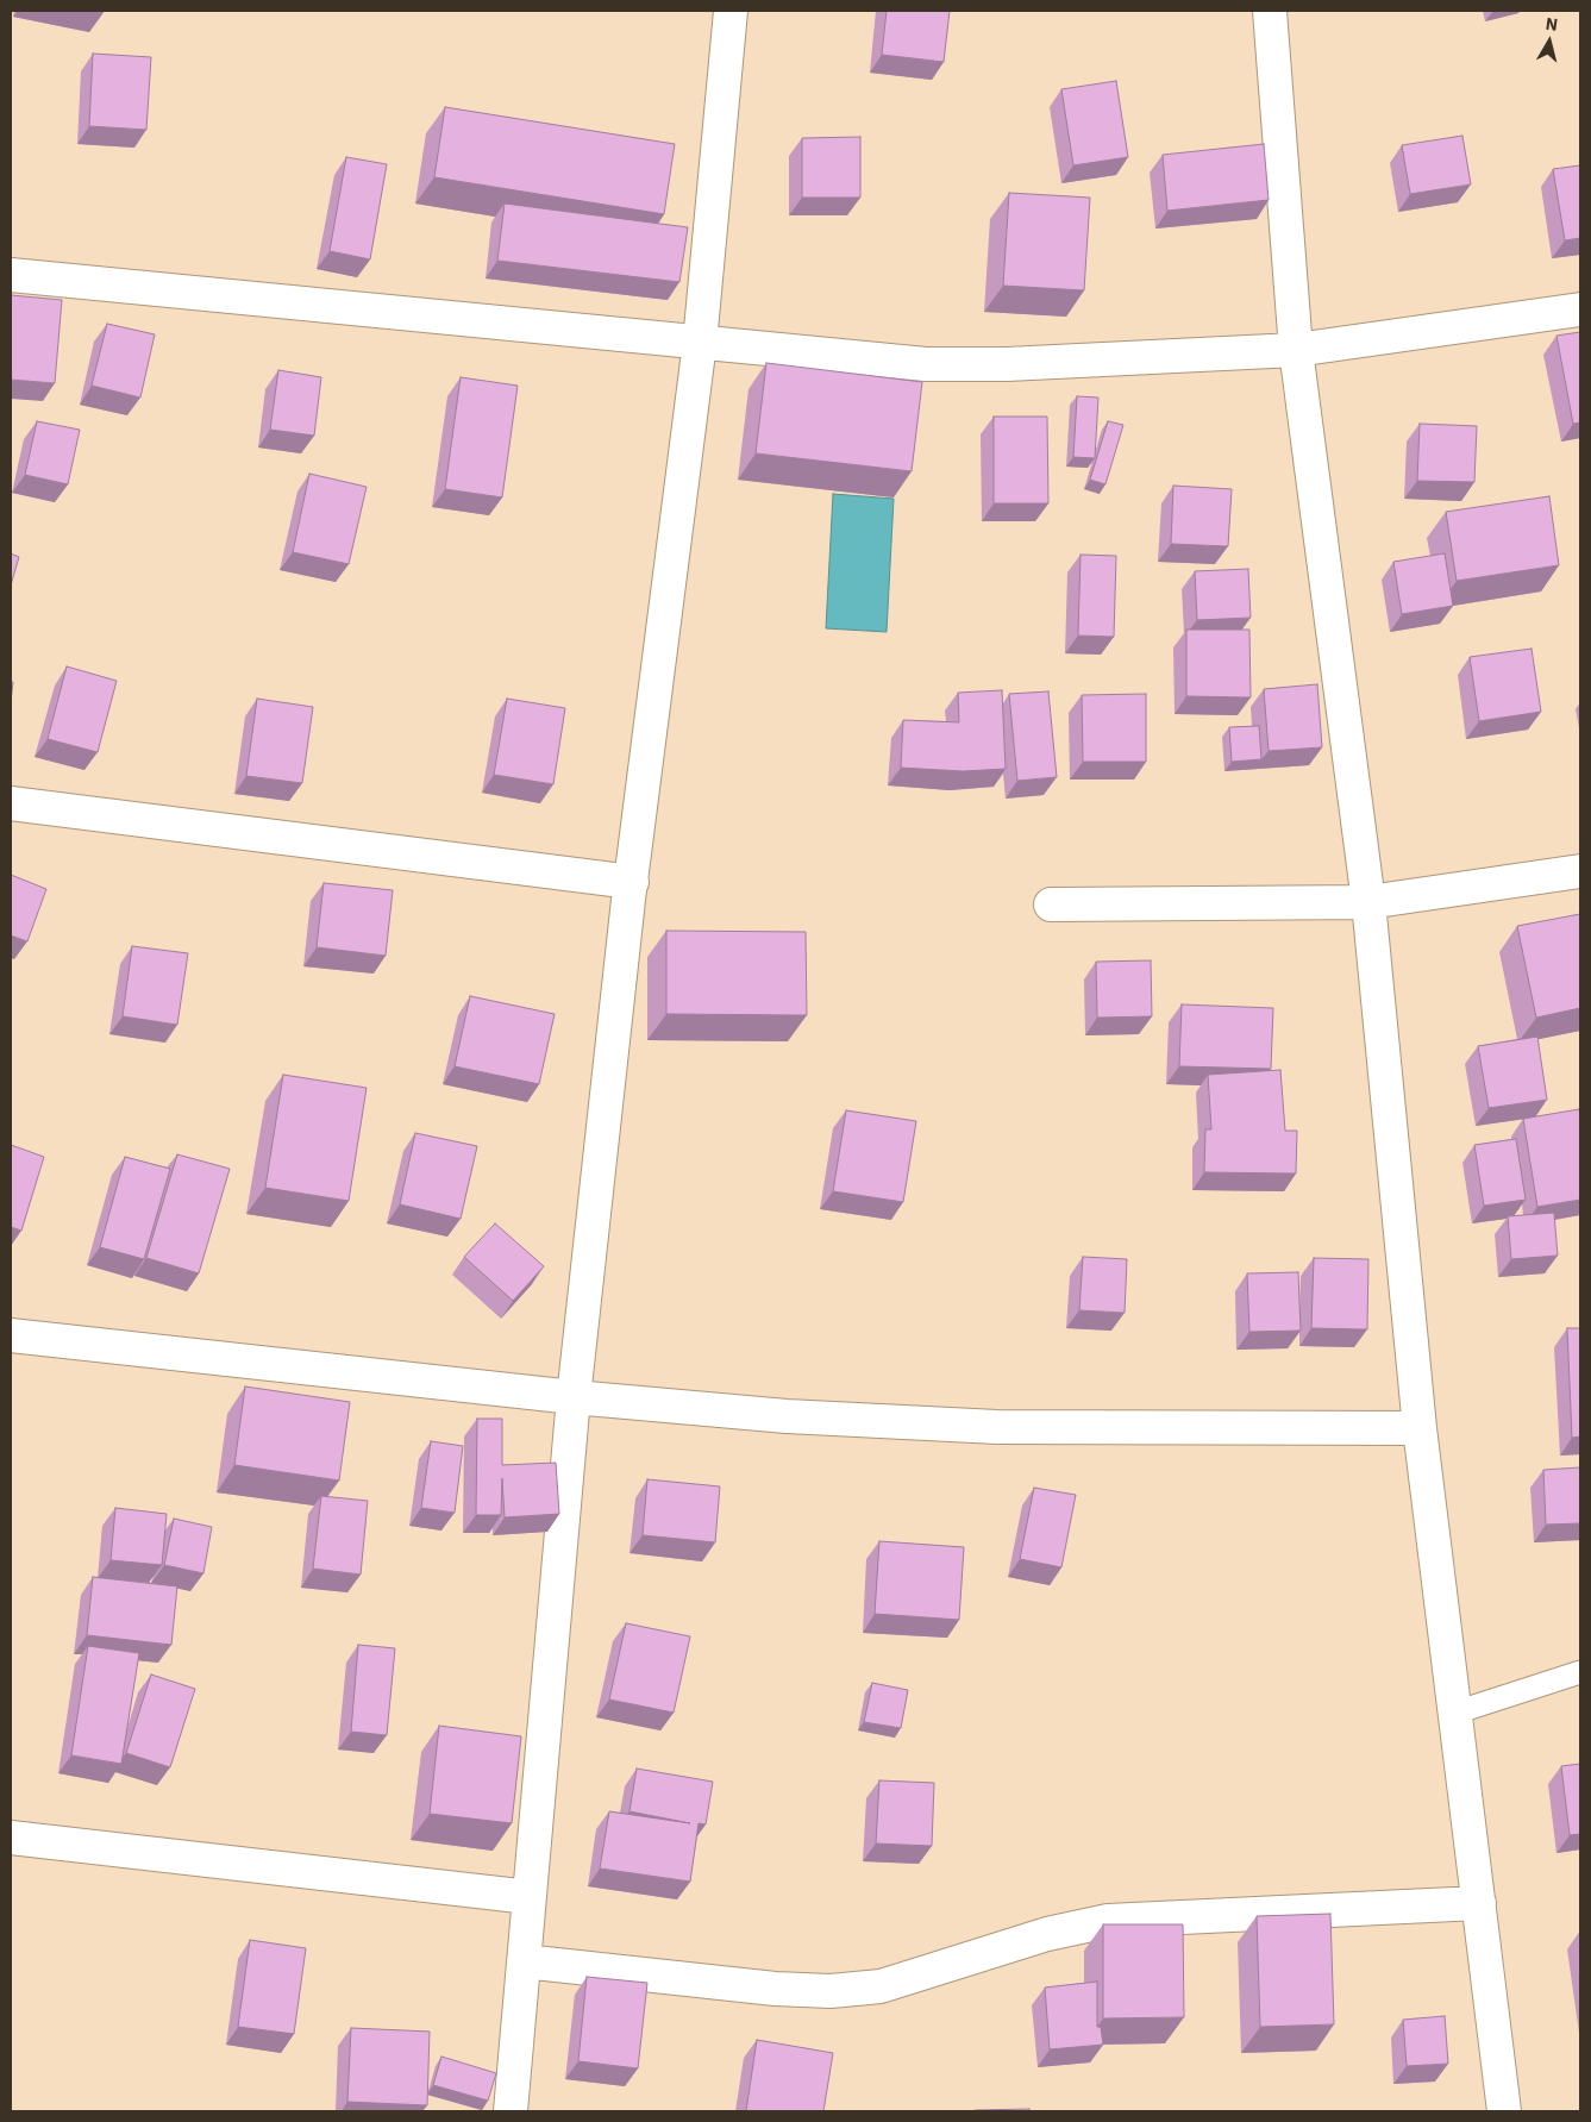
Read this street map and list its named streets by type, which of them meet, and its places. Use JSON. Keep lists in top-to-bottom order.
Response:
{
  "north": "top"
}
